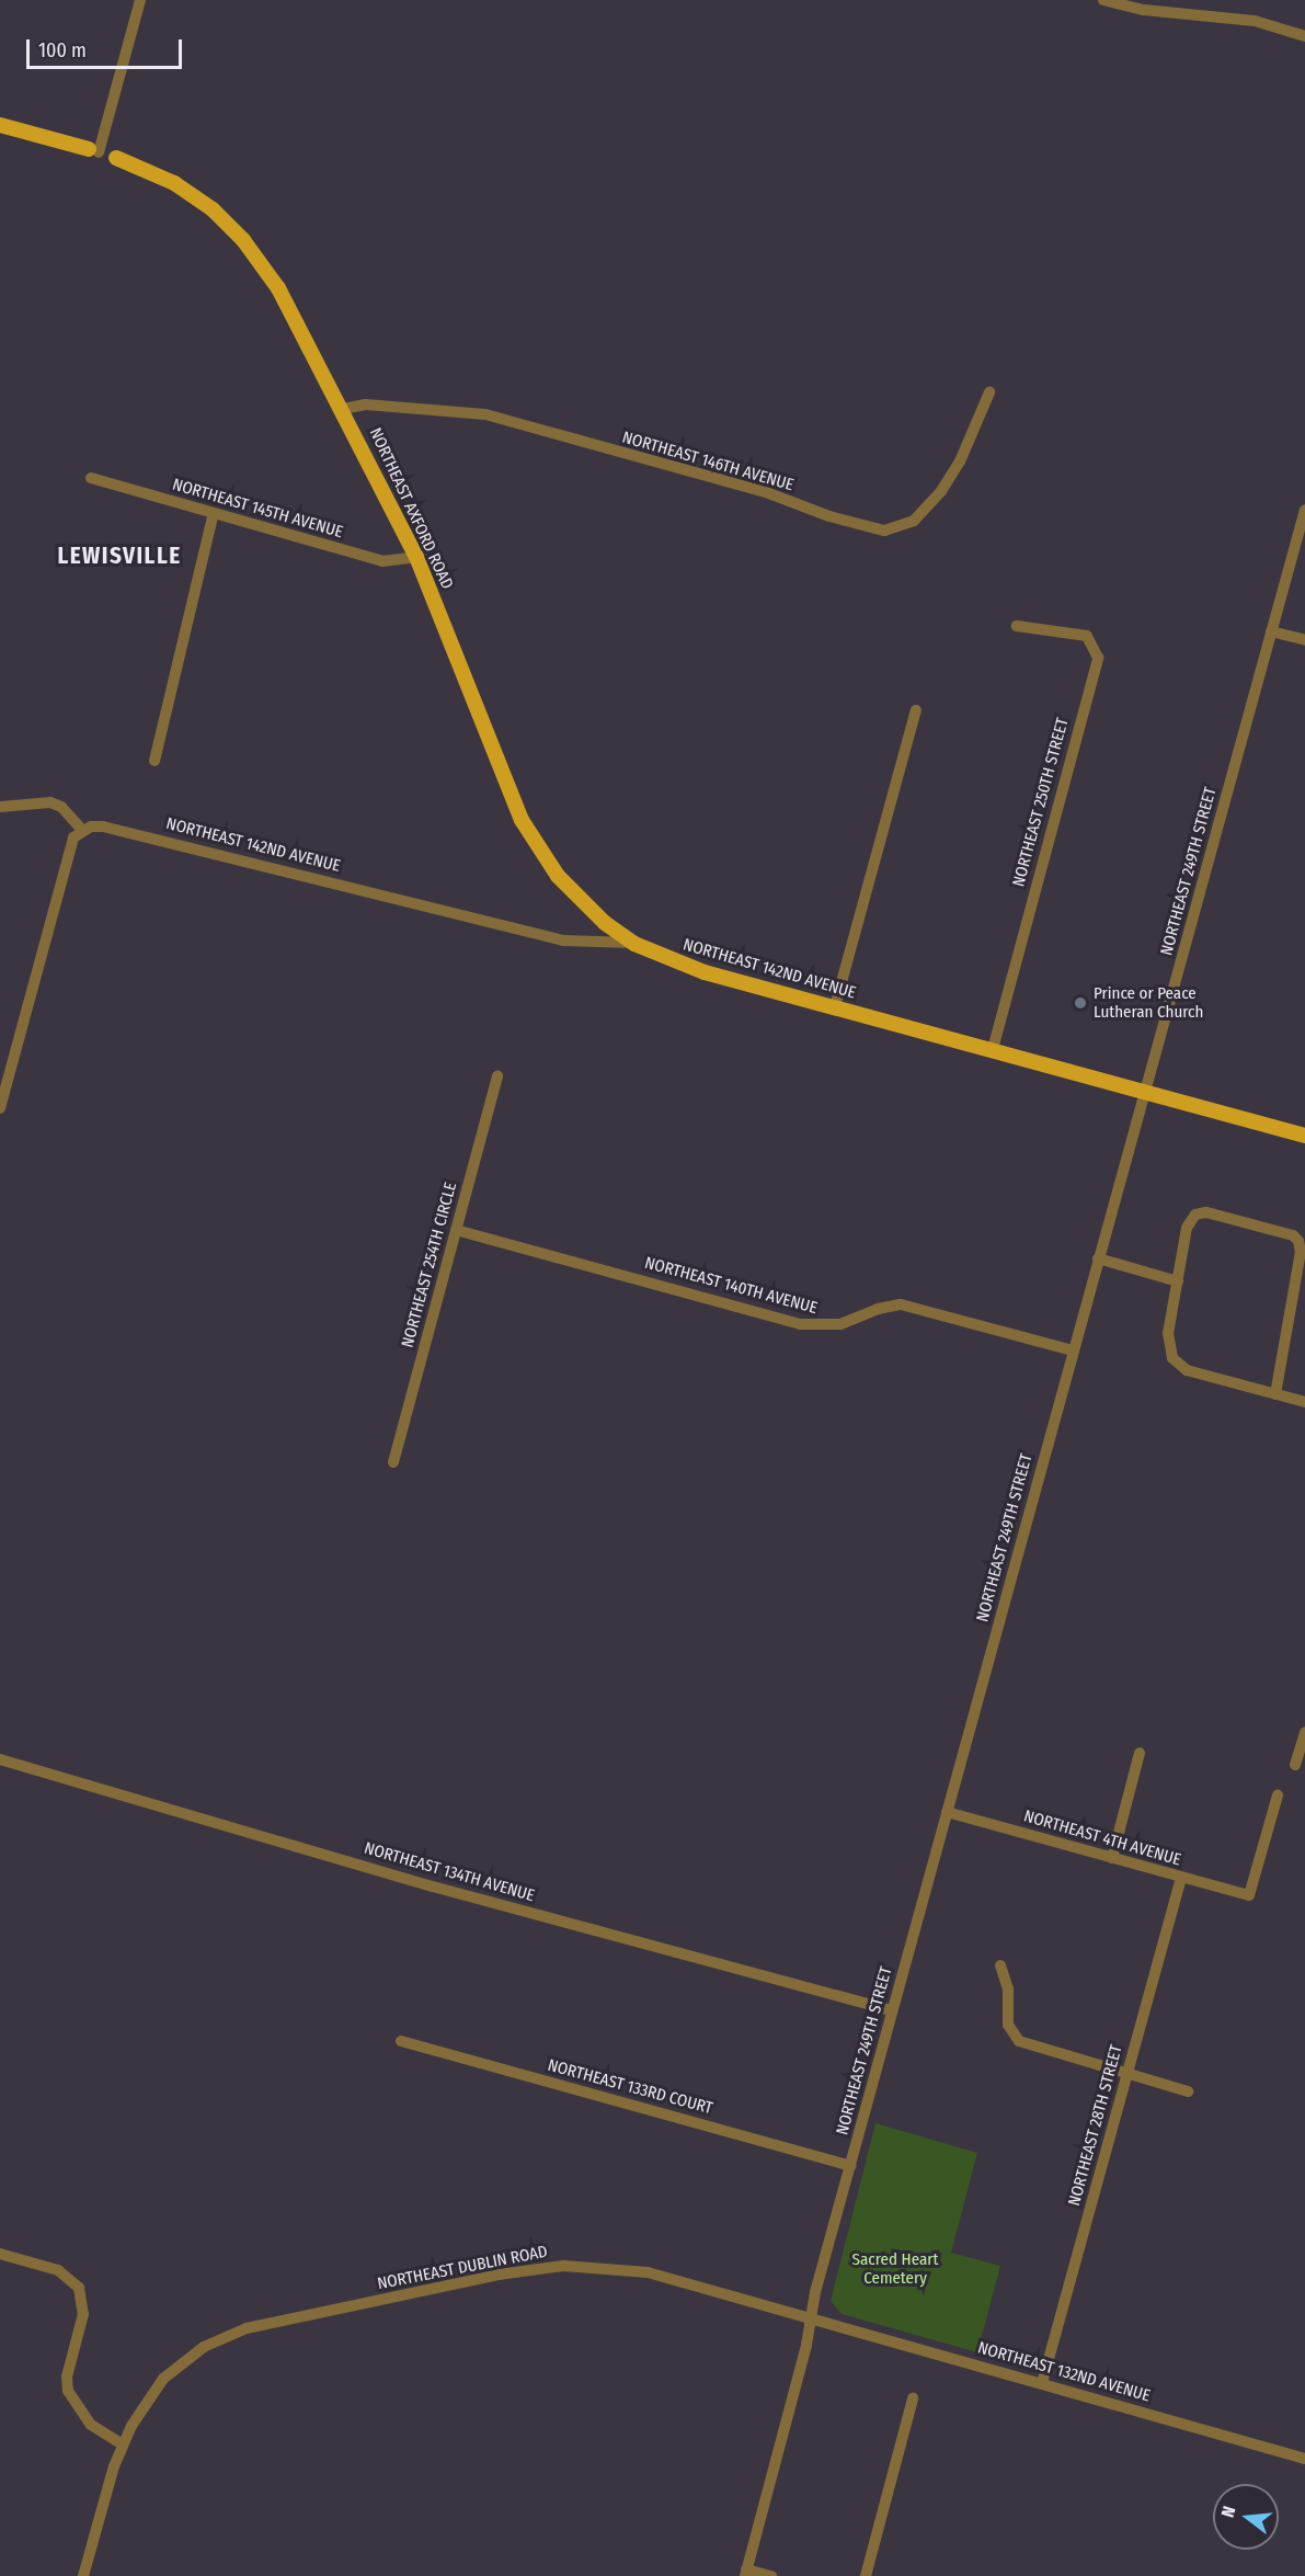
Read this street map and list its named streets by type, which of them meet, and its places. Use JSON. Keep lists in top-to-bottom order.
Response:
{
  "streets": {
    "main road": ["NORTHEAST AXFORD ROAD", "NORTHEAST 142ND AVENUE"],
    "street": [
      "NORTHEAST 146TH AVENUE",
      "NORTHEAST 145TH AVENUE",
      "NORTHEAST 250TH STREET",
      "NORTHEAST 249TH STREET",
      "NORTHEAST 254TH CIRCLE",
      "NORTHEAST 140TH AVENUE",
      "NORTHEAST 4TH AVENUE",
      "NORTHEAST 134TH AVENUE",
      "NORTHEAST 133RD COURT",
      "NORTHEAST 28TH STREET",
      "NORTHEAST DUBLIN ROAD",
      "NORTHEAST 132ND AVENUE"
    ]
  },
  "crossings": [
    ["NORTHEAST 146TH AVENUE", "NORTHEAST AXFORD ROAD"],
    ["NORTHEAST 145TH AVENUE", "NORTHEAST AXFORD ROAD"],
    ["NORTHEAST AXFORD ROAD", "NORTHEAST 142ND AVENUE"],
    ["NORTHEAST 250TH STREET", "NORTHEAST 142ND AVENUE"],
    ["NORTHEAST 142ND AVENUE", "NORTHEAST 249TH STREET"],
    ["NORTHEAST 249TH STREET", "NORTHEAST 140TH AVENUE"],
    ["NORTHEAST 249TH STREET", "NORTHEAST 4TH AVENUE"],
    ["NORTHEAST 249TH STREET", "NORTHEAST 134TH AVENUE"],
    ["NORTHEAST 249TH STREET", "NORTHEAST 133RD COURT"],
    ["NORTHEAST 249TH STREET", "NORTHEAST DUBLIN ROAD"],
    ["NORTHEAST 249TH STREET", "NORTHEAST 132ND AVENUE"],
    ["NORTHEAST 254TH CIRCLE", "NORTHEAST 140TH AVENUE"],
    ["NORTHEAST 4TH AVENUE", "NORTHEAST 28TH STREET"],
    ["NORTHEAST 28TH STREET", "NORTHEAST 132ND AVENUE"],
    ["NORTHEAST DUBLIN ROAD", "NORTHEAST 132ND AVENUE"]
  ],
  "districts": ["LEWISVILLE"],
  "parks": ["Sacred Heart Cemetery"],
  "places": ["Prince or Peace Lutheran Church"],
  "scale_bar": "100 m",
  "north": "left"
}
